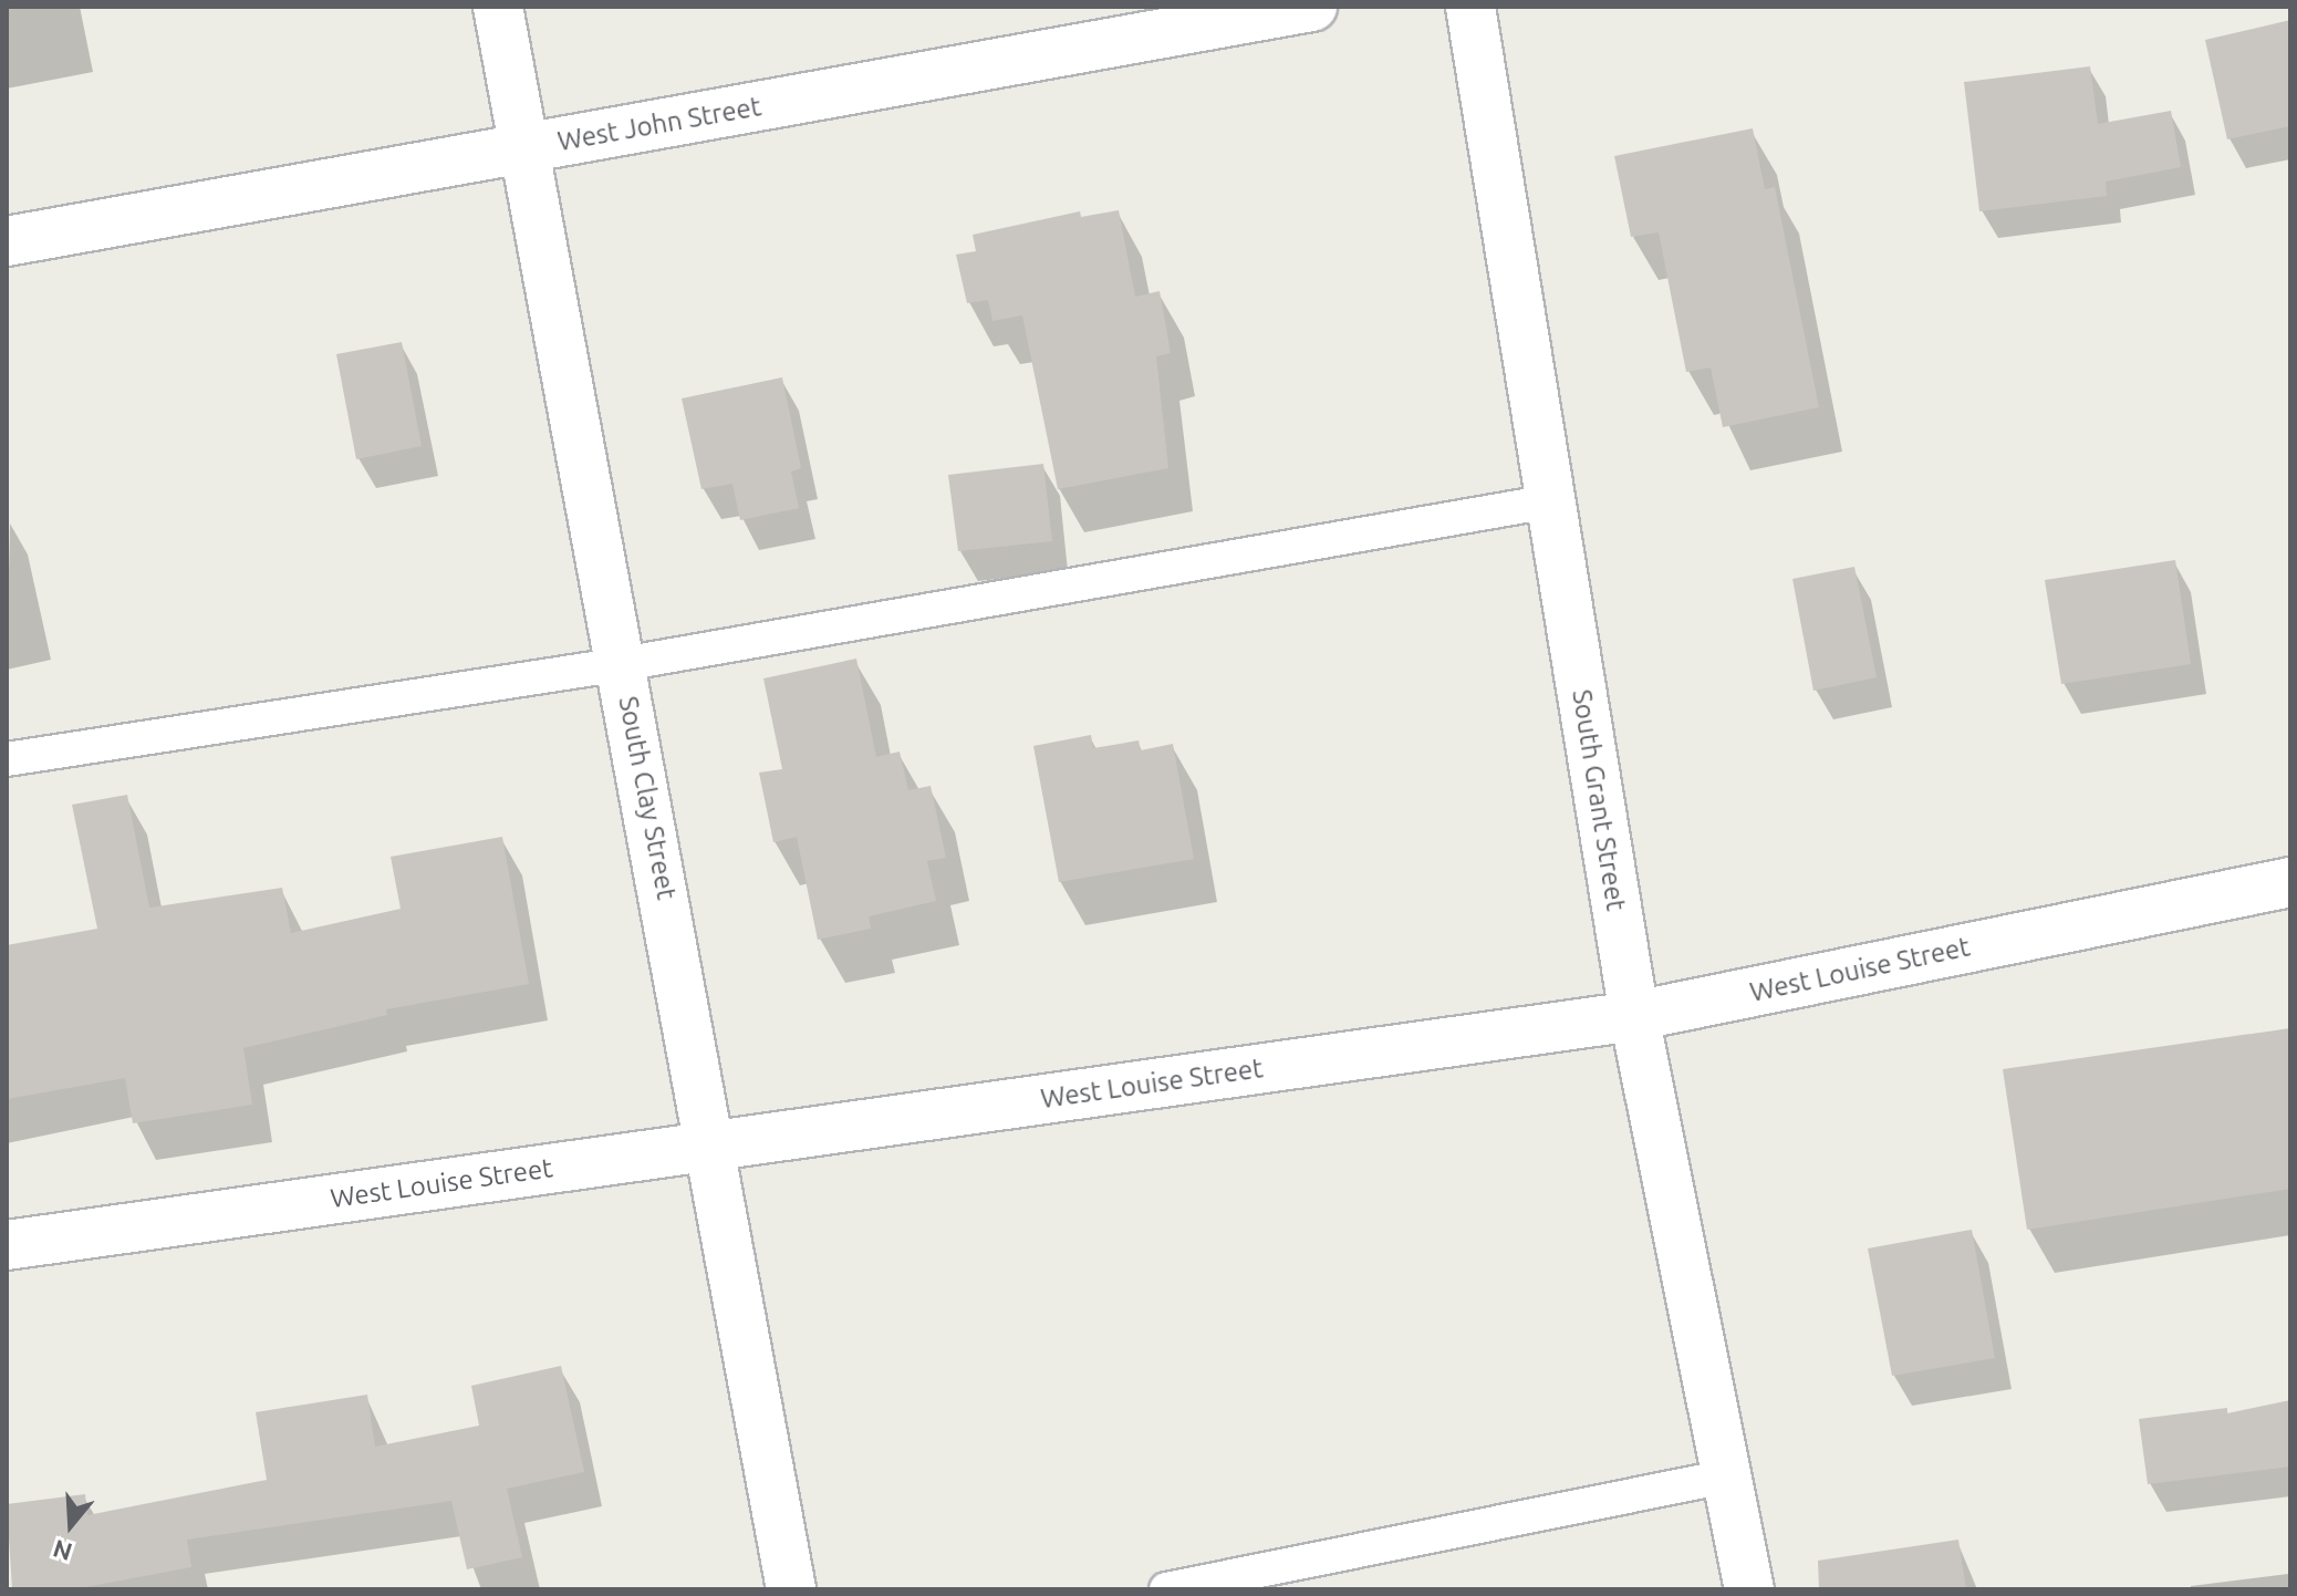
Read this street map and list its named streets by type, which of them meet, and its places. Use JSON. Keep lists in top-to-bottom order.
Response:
{
  "streets": {
    "street": [
      "West John Street",
      "South Clay Street",
      "South Grant Street",
      "West Louise Street"
    ]
  },
  "crossings": [
    ["West John Street", "South Clay Street"],
    ["South Clay Street", "West Louise Street"],
    ["South Grant Street", "West Louise Street"]
  ],
  "north": "bottom"
}
